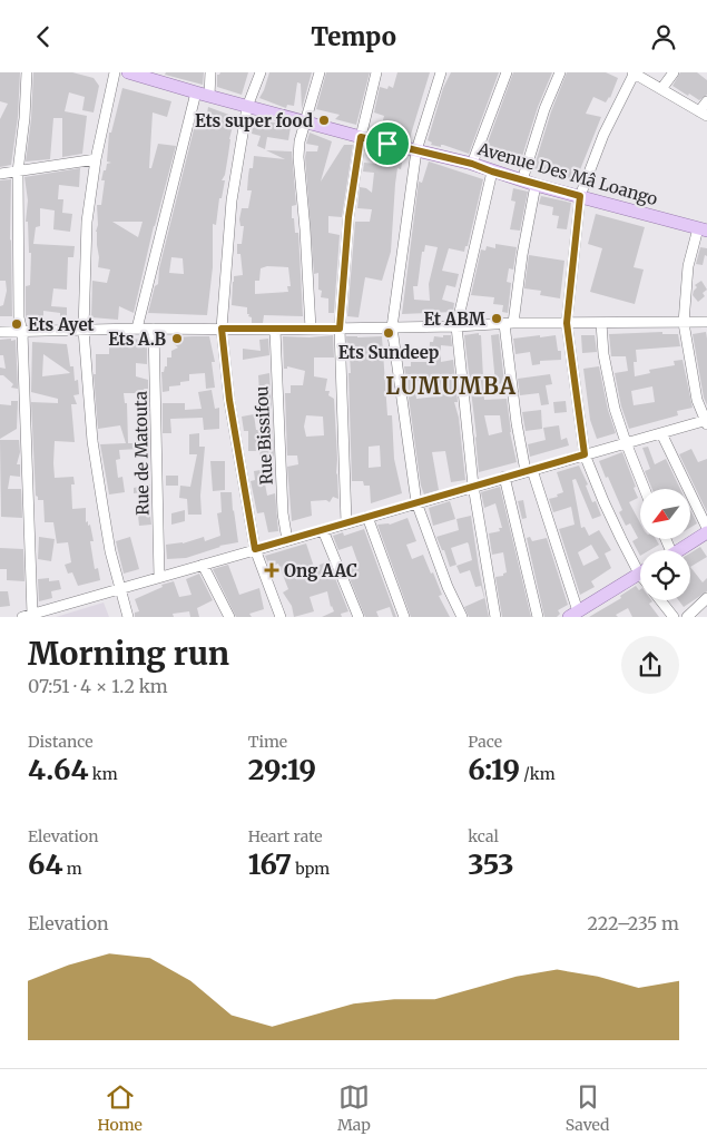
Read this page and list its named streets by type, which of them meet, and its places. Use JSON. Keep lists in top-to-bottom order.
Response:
{
  "streets": {
    "main road": ["Avenue Des Mâ Loango"],
    "street": ["Rue Bissifou", "Rue de Matouta"]
  },
  "districts": ["LUMUMBA"],
  "places": {
    "other": [
      "Ets super food",
      "Et ABM",
      "Ets Ayet",
      "Ets Sundeep",
      "Ets A.B"
    ],
    "health": ["Ong AAC"]
  },
  "north": "bottom left",
  "page": {
    "header": "Tempo",
    "heading": ["Morning run", "07:51 · 4 × 1.2 km"],
    "stats": [
      ["Distance", "4.64 km"],
      ["Time", "29:19"],
      ["Pace", "6:19 /km"],
      ["Elevation", "64 m"],
      ["Heart rate", "167 bpm"],
      ["kcal", "353"]
    ],
    "chart": ["Elevation", "222–235 m"],
    "tabs": ["Home", "Map", "Saved"]
  }
}
